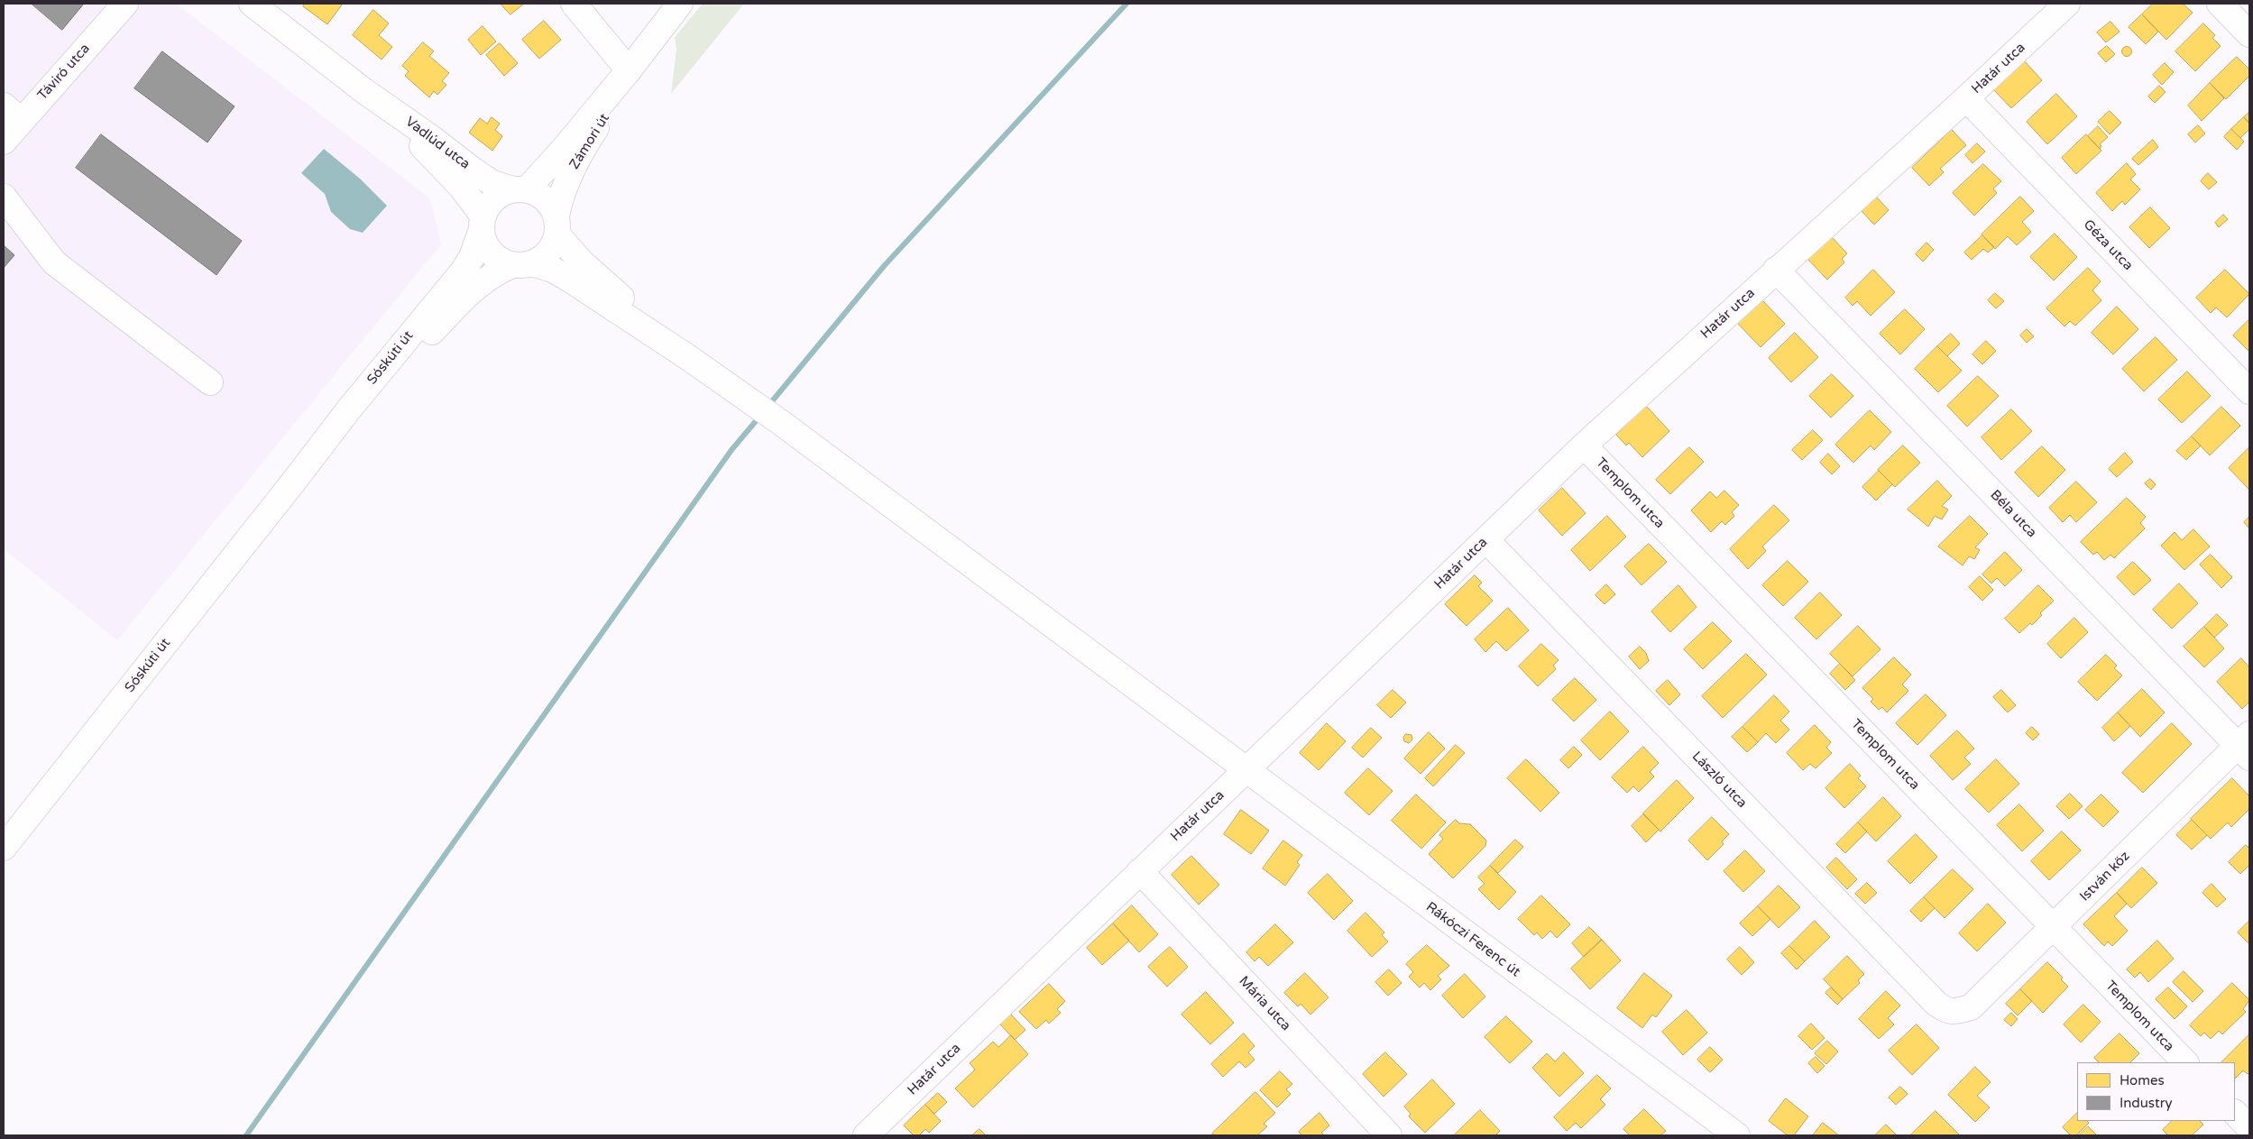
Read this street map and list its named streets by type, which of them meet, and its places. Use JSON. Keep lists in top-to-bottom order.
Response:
{
  "streets": {
    "street": [
      "Határ utca",
      "Táviró utca",
      "Zámori út",
      "Vadlúd utca",
      "Géza utca",
      "Sóskúti út",
      "Templom utca",
      "Béla utca",
      "László utca",
      "István köz",
      "Rákóczi Ferenc út",
      "Mária utca"
    ]
  },
  "crossings": [
    ["Határ utca", "Géza utca"],
    ["Határ utca", "Templom utca"],
    ["Határ utca", "Béla utca"],
    ["Határ utca", "László utca"],
    ["Határ utca", "Rákóczi Ferenc út"],
    ["Határ utca", "Mária utca"],
    ["Zámori út", "Vadlúd utca"],
    ["Zámori út", "Sóskúti út"],
    ["Vadlúd utca", "Sóskúti út"],
    ["Templom utca", "István köz"],
    ["Béla utca", "István köz"],
    ["László utca", "István köz"]
  ],
  "legend": ["Homes", "Industry"]
}
